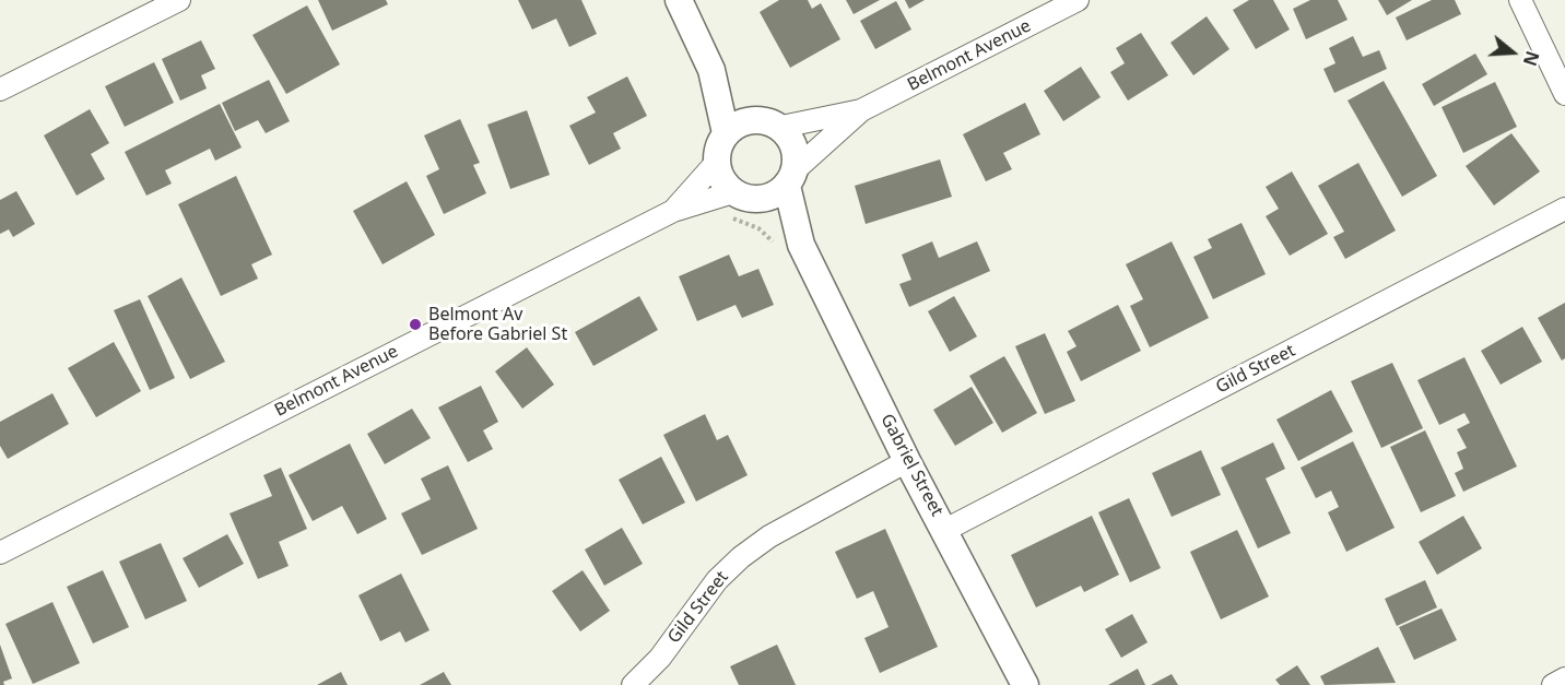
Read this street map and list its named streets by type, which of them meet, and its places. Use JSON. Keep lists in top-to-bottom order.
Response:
{
  "streets": {
    "street": ["Belmont Avenue", "Gild Street", "Gabriel Street"]
  },
  "crossings": [
    ["Belmont Avenue", "Gabriel Street"],
    ["Gild Street", "Gabriel Street"]
  ],
  "places": ["Belmont Av Before Gabriel St"],
  "north": "right"
}
